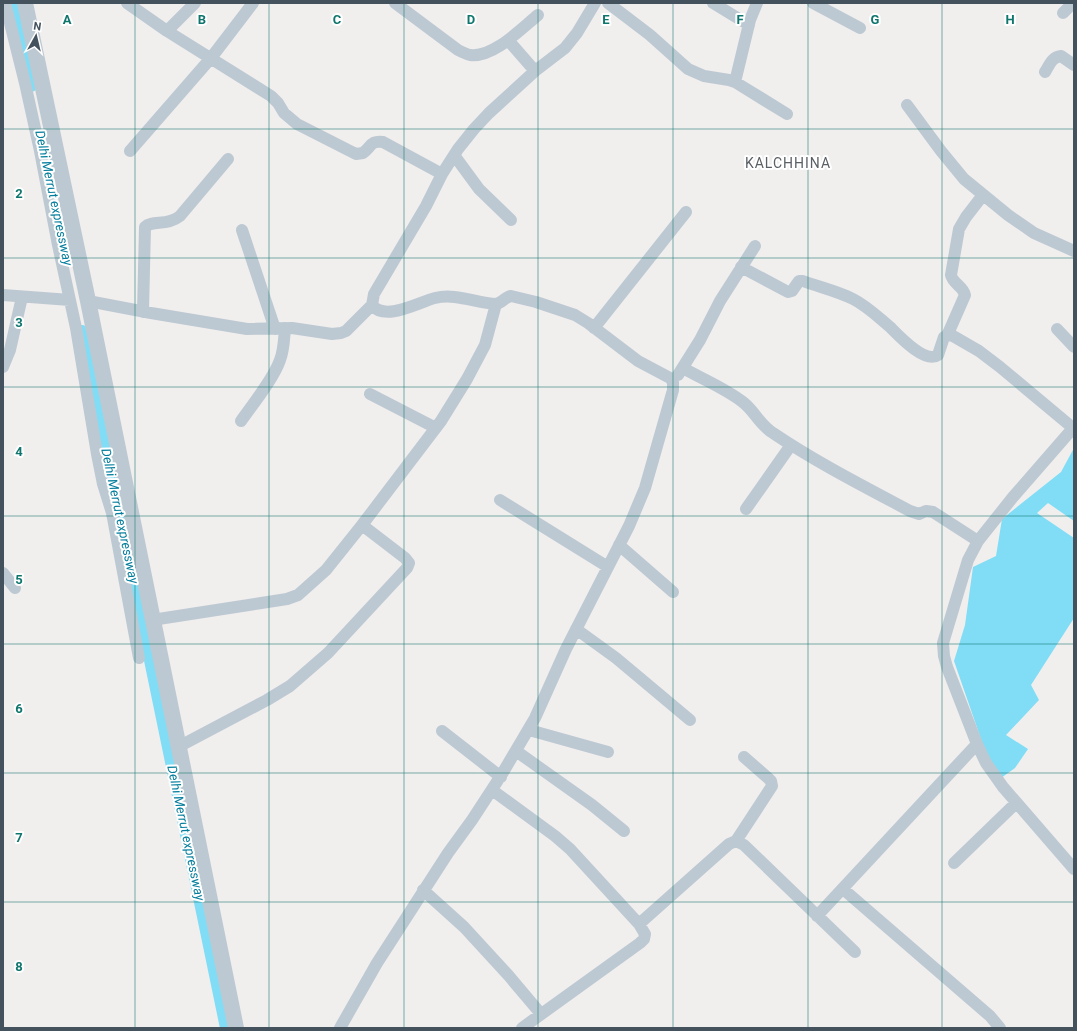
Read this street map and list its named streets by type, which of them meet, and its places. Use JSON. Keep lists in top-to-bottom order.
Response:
{
  "districts": ["KALCHHINA"],
  "water": ["Delhi Merrut expressway"],
  "north": "top",
  "grid": {
    "columns": [
      "A",
      "B",
      "C",
      "D",
      "E",
      "F",
      "G",
      "H"
    ],
    "rows": [
      "2",
      "3",
      "4",
      "5",
      "6",
      "7",
      "8"
    ]
  }
}
